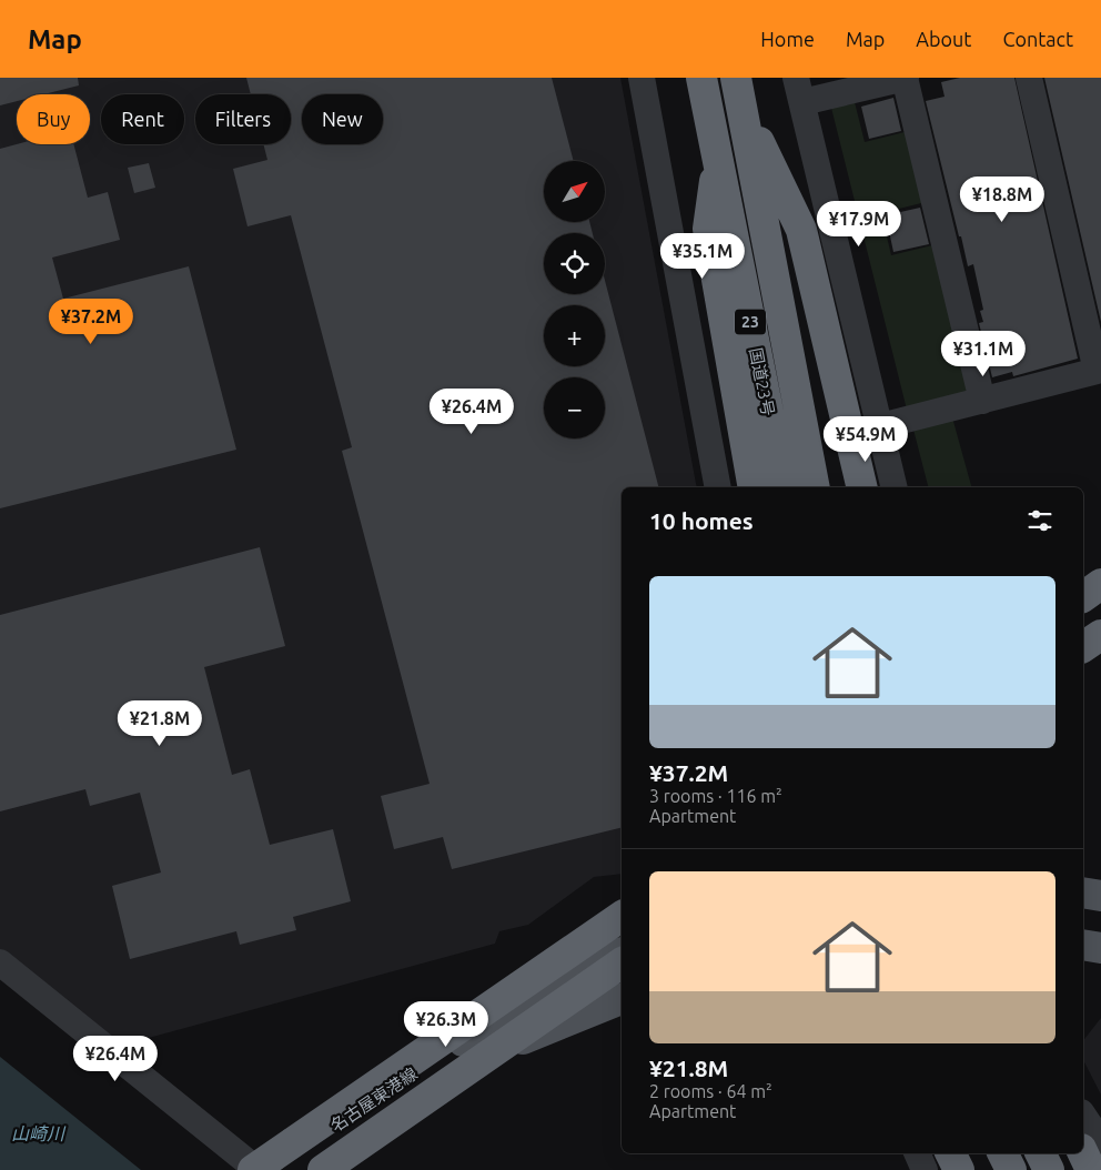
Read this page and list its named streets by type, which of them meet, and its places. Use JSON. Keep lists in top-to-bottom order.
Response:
{
  "streets": {
    "highway": ["23", "国道23号"],
    "main road": ["名古屋東港線"]
  },
  "water": ["山崎川"],
  "north": "top right",
  "page": {
    "header": "Map",
    "nav": [
      "Home",
      "Map",
      "About",
      "Contact"
    ],
    "chip": [
      "Buy",
      "Rent",
      "Filters",
      "New"
    ],
    "map_buttons": ["+", "−"],
    "price": [
      "¥18.8M",
      "¥17.9M",
      "¥35.1M",
      "¥37.2M",
      "¥31.1M",
      "¥26.4M",
      "¥54.9M",
      "¥21.8M",
      "¥26.3M",
      "¥26.4M"
    ],
    "heading": "10 homes",
    "list": [
      {
        "name": "¥37.2M",
        "note": "3 rooms · 116 m² · Apartment"
      },
      {
        "name": "¥21.8M",
        "note": "2 rooms · 64 m² · Apartment"
      }
    ]
  }
}
